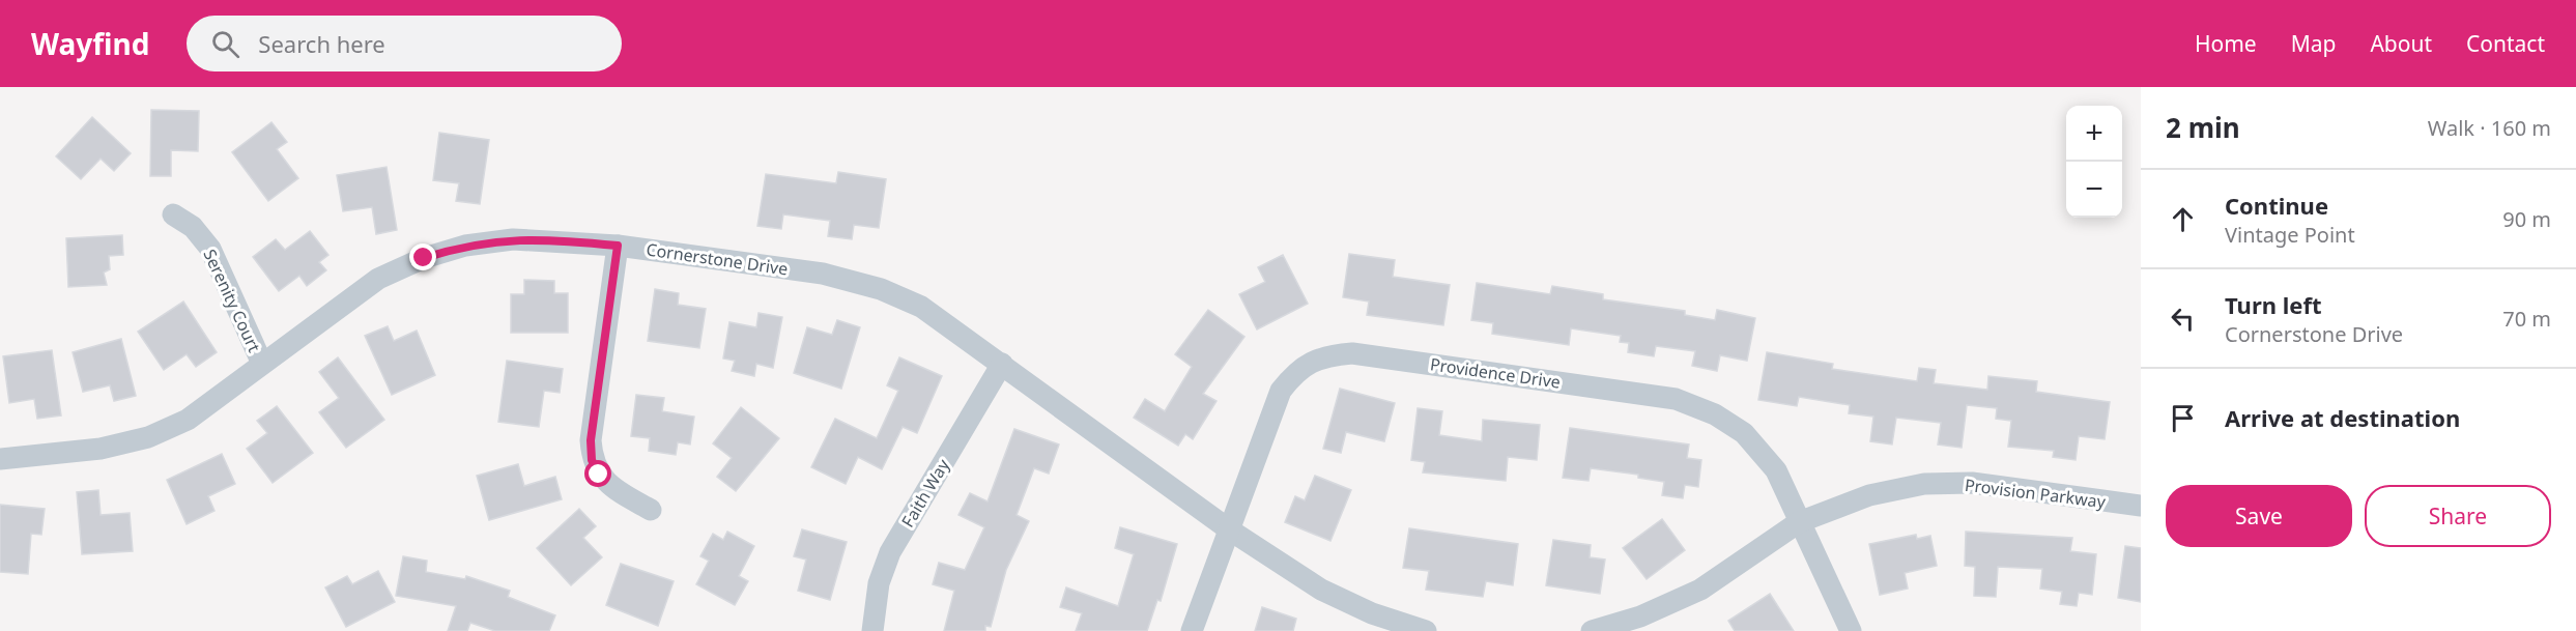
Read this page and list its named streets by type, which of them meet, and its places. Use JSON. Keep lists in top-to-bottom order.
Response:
{
  "streets": {
    "street": [
      "Cornerstone Drive",
      "Serenity Court",
      "Providence Drive",
      "Faith Way",
      "Provision Parkway"
    ]
  },
  "crossings": [
    ["Cornerstone Drive", "Serenity Court"],
    ["Cornerstone Drive", "Providence Drive"],
    ["Cornerstone Drive", "Faith Way"],
    ["Providence Drive", "Provision Parkway"]
  ],
  "page": {
    "header": "Wayfind",
    "search": "Search here",
    "nav": [
      "Home",
      "Map",
      "About",
      "Contact"
    ],
    "heading": ["2 min", "Walk · 160 m"],
    "map_buttons": ["+", "−"],
    "list": [
      ["Continue", "Vintage Point", "90 m"],
      ["Turn left", "Cornerstone Drive", "70 m"],
      "Arrive at destination"
    ],
    "buttons": ["Save", "Share"]
  }
}
